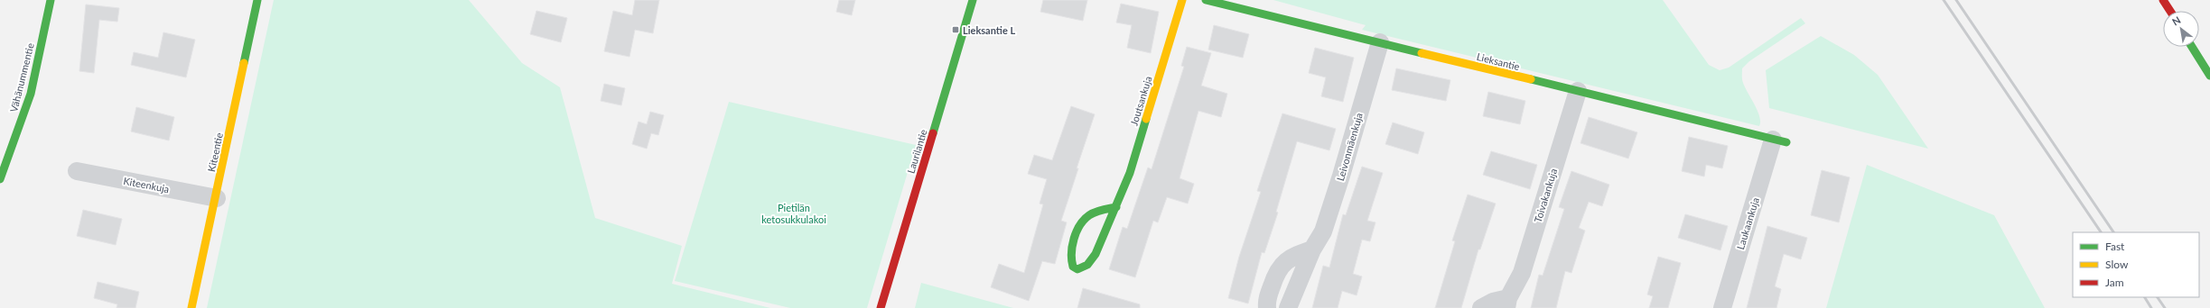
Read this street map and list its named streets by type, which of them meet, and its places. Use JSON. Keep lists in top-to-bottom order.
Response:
{
  "streets": {
    "main road": [
      "Lieksantie",
      "Vähänummentie",
      "Joutsankuja",
      "Laurilantie",
      "Kiteentie"
    ],
    "street": [
      "Leivonmäenkuja",
      "Kiteenkuja",
      "Toivakankuja",
      "Laukaankuja"
    ]
  },
  "crossings": [
    ["Lieksantie", "Leivonmäenkuja"],
    ["Lieksantie", "Toivakankuja"],
    ["Lieksantie", "Laukaankuja"],
    ["Kiteentie", "Kiteenkuja"]
  ],
  "parks": ["Pietilän ketosukkulakoi"],
  "places": {
    "transit": ["Lieksantie L"]
  },
  "legend": ["Fast", "Slow", "Jam"],
  "north": "top left"
}
